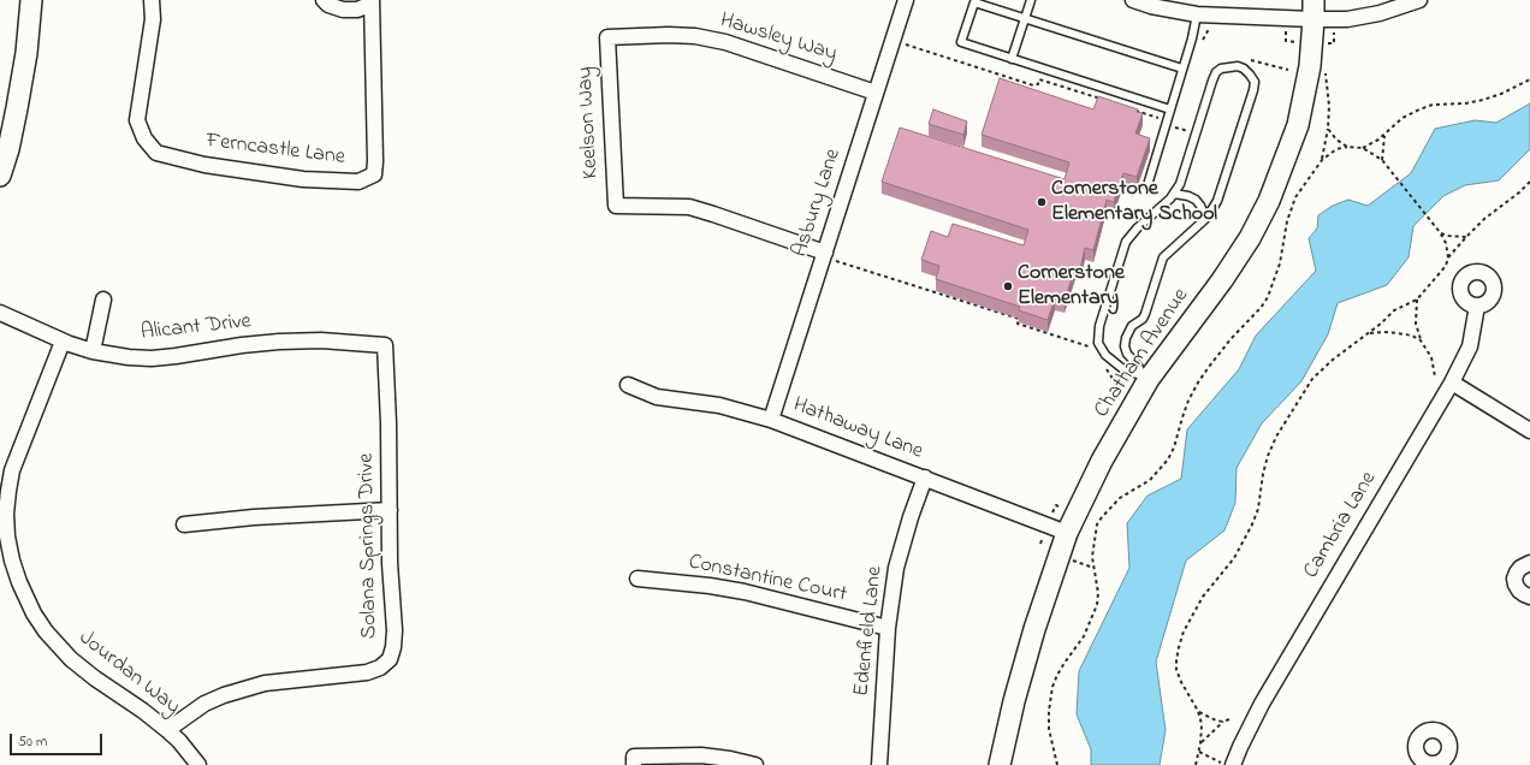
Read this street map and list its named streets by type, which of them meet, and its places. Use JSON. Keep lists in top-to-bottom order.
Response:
{
  "streets": {
    "street": [
      "Hawsley Way",
      "Keelson Way",
      "Ferncastle Lane",
      "Asbury Lane",
      "Alicant Drive",
      "Chatham Avenue",
      "Hathaway Lane",
      "Cambria Lane",
      "Solana Springs Drive",
      "Constantine Court",
      "Edenfield Lane",
      "Jourdan Way"
    ]
  },
  "crossings": [
    ["Hawsley Way", "Keelson Way"],
    ["Hawsley Way", "Asbury Lane"],
    ["Keelson Way", "Asbury Lane"],
    ["Asbury Lane", "Hathaway Lane"],
    ["Alicant Drive", "Solana Springs Drive"],
    ["Alicant Drive", "Jourdan Way"],
    ["Chatham Avenue", "Hathaway Lane"],
    ["Hathaway Lane", "Edenfield Lane"],
    ["Solana Springs Drive", "Jourdan Way"],
    ["Constantine Court", "Edenfield Lane"]
  ],
  "places": ["Cornerstone Elementary School", "Cornerstone Elementary"],
  "scale_bar": "50 m"
}
